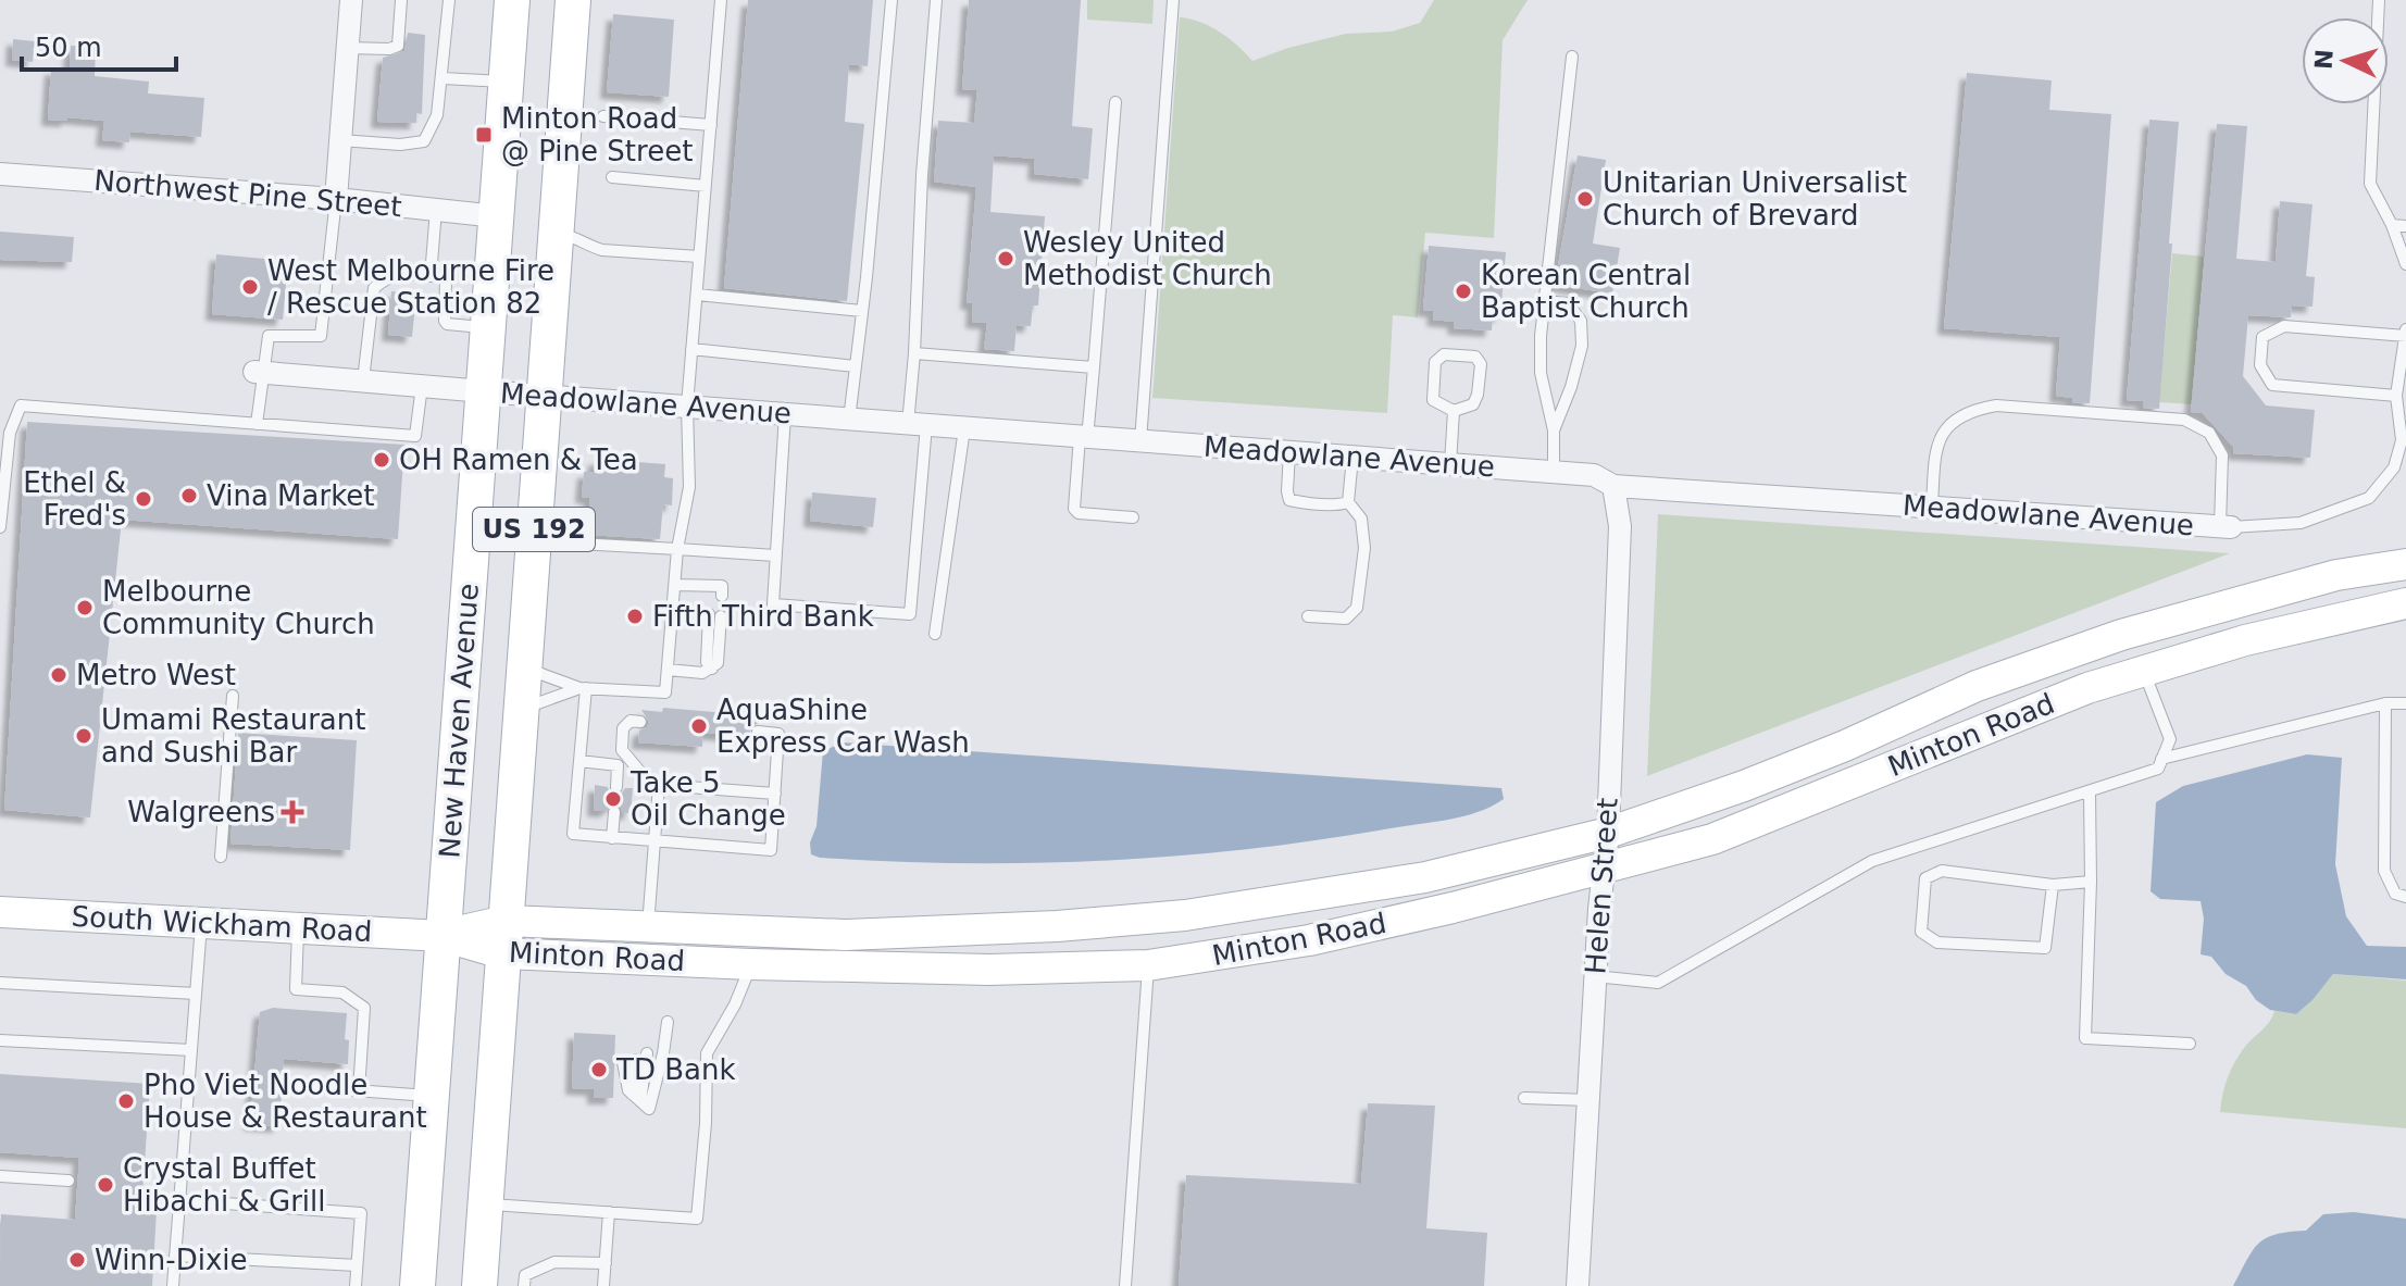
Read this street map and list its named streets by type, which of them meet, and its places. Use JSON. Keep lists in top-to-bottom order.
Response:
{
  "streets": {
    "main road": [
      "US 192",
      "New Haven Avenue",
      "Minton Road",
      "South Wickham Road"
    ],
    "street": ["Northwest Pine Street", "Meadowlane Avenue", "Helen Street"]
  },
  "crossings": [
    ["Northwest Pine Street", "New Haven Avenue"],
    ["Meadowlane Avenue", "US 192"],
    ["Meadowlane Avenue", "New Haven Avenue"],
    ["Meadowlane Avenue", "Helen Street"],
    ["US 192", "Minton Road"],
    ["New Haven Avenue", "Minton Road"],
    ["New Haven Avenue", "South Wickham Road"],
    ["Minton Road", "Helen Street"],
    ["Minton Road", "South Wickham Road"]
  ],
  "places": {
    "transit": ["Minton Road @ Pine Street"],
    "other": [
      "Unitarian Universalist Church of Brevard",
      "Wesley United Methodist Church",
      "West Melbourne Fire / Rescue Station 82",
      "Korean Central Baptist Church",
      "OH Ramen & Tea",
      "Vina Market",
      "Ethel & Fred's",
      "Melbourne Community Church",
      "Fifth Third Bank",
      "Metro West",
      "AquaShine Express Car Wash",
      "Umami Restaurant and Sushi Bar",
      "Take 5 Oil Change",
      "TD Bank",
      "Pho Viet Noodle House & Restaurant",
      "Crystal Buffet Hibachi & Grill",
      "Winn-Dixie"
    ],
    "health": ["Walgreens"]
  },
  "scale_bar": "50 m",
  "north": "left"
}
